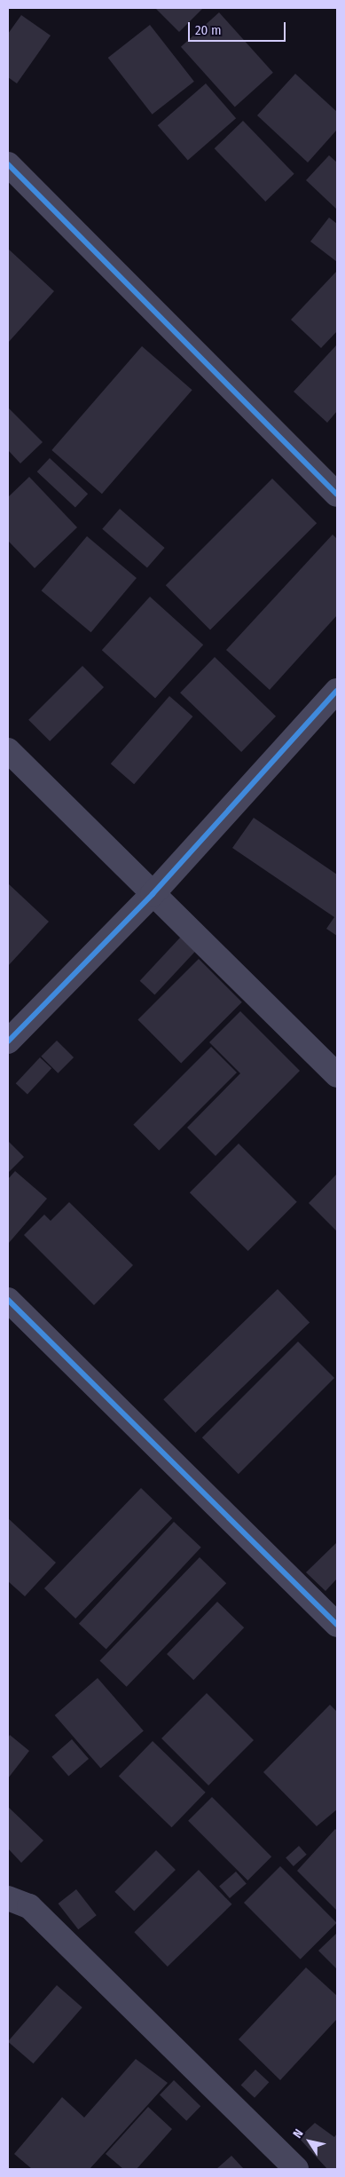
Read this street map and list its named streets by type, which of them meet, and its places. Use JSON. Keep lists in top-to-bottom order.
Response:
{
  "scale_bar": "20 m",
  "north": "top left"
}
